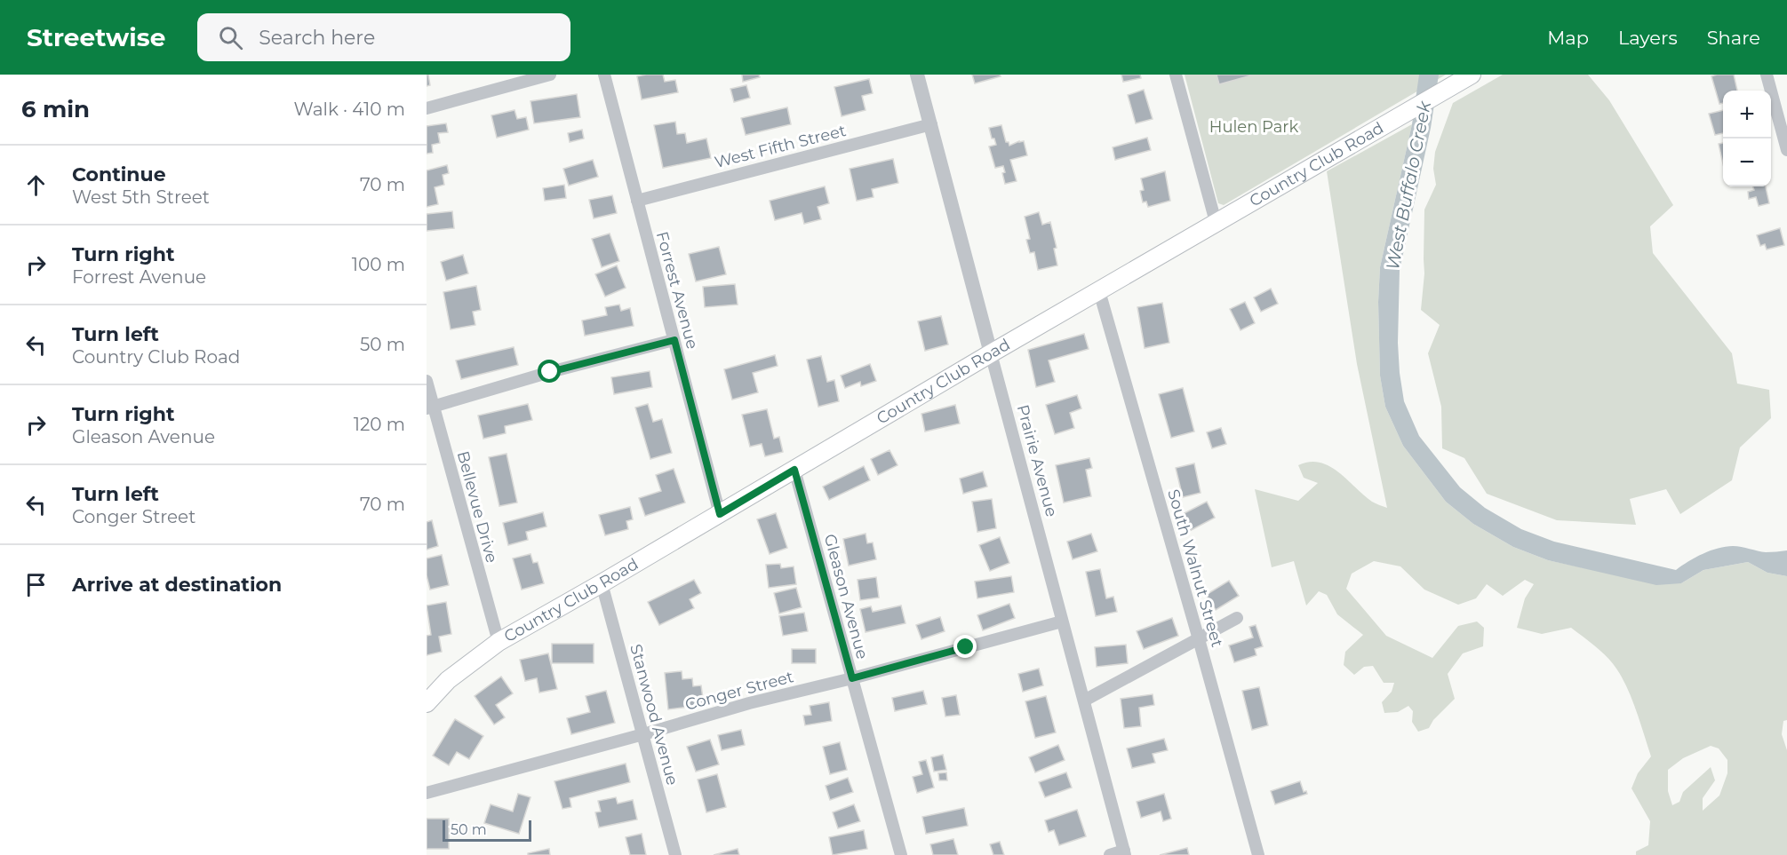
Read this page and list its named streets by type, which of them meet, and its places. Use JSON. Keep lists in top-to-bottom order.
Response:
{
  "streets": {
    "main road": ["Country Club Road"],
    "street": [
      "West Fifth Street",
      "Forrest Avenue",
      "Prairie Avenue",
      "Bellevue Drive",
      "South Walnut Street",
      "Gleason Avenue",
      "Conger Street",
      "Stanwood Avenue"
    ]
  },
  "crossings": [
    ["West Fifth Street", "Forrest Avenue"],
    ["West Fifth Street", "Prairie Avenue"],
    ["Country Club Road", "Forrest Avenue"],
    ["Country Club Road", "Prairie Avenue"],
    ["Country Club Road", "Bellevue Drive"],
    ["Country Club Road", "South Walnut Street"],
    ["Country Club Road", "Gleason Avenue"],
    ["Country Club Road", "Stanwood Avenue"],
    ["Prairie Avenue", "Conger Street"],
    ["Gleason Avenue", "Conger Street"],
    ["Conger Street", "Stanwood Avenue"]
  ],
  "water": ["West Buffalo Creek"],
  "parks": ["Hulen Park"],
  "scale_bar": "50 m",
  "page": {
    "header": "Streetwise",
    "search": "Search here",
    "nav": ["Map", "Layers", "Share"],
    "heading": ["6 min", "Walk · 410 m"],
    "map_buttons": ["+", "−"],
    "list": [
      ["Continue", "West 5th Street", "70 m"],
      ["Turn right", "Forrest Avenue", "100 m"],
      ["Turn left", "Country Club Road", "50 m"],
      ["Turn right", "Gleason Avenue", "120 m"],
      ["Turn left", "Conger Street", "70 m"],
      "Arrive at destination"
    ],
    "scale": "50 m"
  }
}
